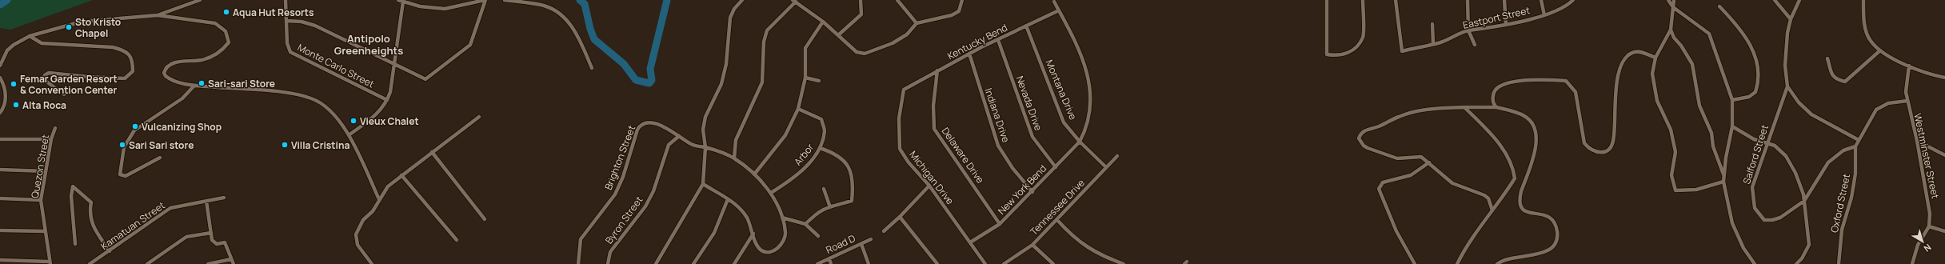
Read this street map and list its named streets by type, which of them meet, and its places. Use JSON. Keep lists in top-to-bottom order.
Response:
{
  "streets": {
    "street": [
      "Eastport Street",
      "Kentucky Bend",
      "Monte Carlo Street",
      "Montana Drive",
      "Nevada Drive",
      "Indiana Drive",
      "Arbor",
      "Salford Street",
      "Delaware Drive",
      "Westminster Street",
      "Brighton Street",
      "Quezon Street",
      "Michigan Drive",
      "New York Bend",
      "Oxford Street",
      "Tennessee Drive",
      "Byron Street",
      "Kamatuan Street",
      "Road D"
    ]
  },
  "crossings": [
    ["Kentucky Bend", "Montana Drive"],
    ["Kentucky Bend", "Nevada Drive"],
    ["Kentucky Bend", "Indiana Drive"],
    ["Kentucky Bend", "Delaware Drive"],
    ["Kentucky Bend", "Michigan Drive"],
    ["Montana Drive", "New York Bend"],
    ["Montana Drive", "Tennessee Drive"],
    ["Nevada Drive", "New York Bend"],
    ["Indiana Drive", "New York Bend"],
    ["Salford Street", "Oxford Street"],
    ["Delaware Drive", "New York Bend"],
    ["Brighton Street", "Byron Street"],
    ["Michigan Drive", "New York Bend"]
  ],
  "districts": ["Antipolo Greenheights"],
  "places": [
    "Aqua Hut Resorts",
    "Sto Kristo Chapel",
    "Sari-sari Store",
    "Femar Garden Resort & Convention Center",
    "Alta Roca",
    "Vieux Chalet",
    "Vulcanizing Shop",
    "Sari Sari store",
    "Villa Cristina"
  ],
  "north": "bottom right"
}
